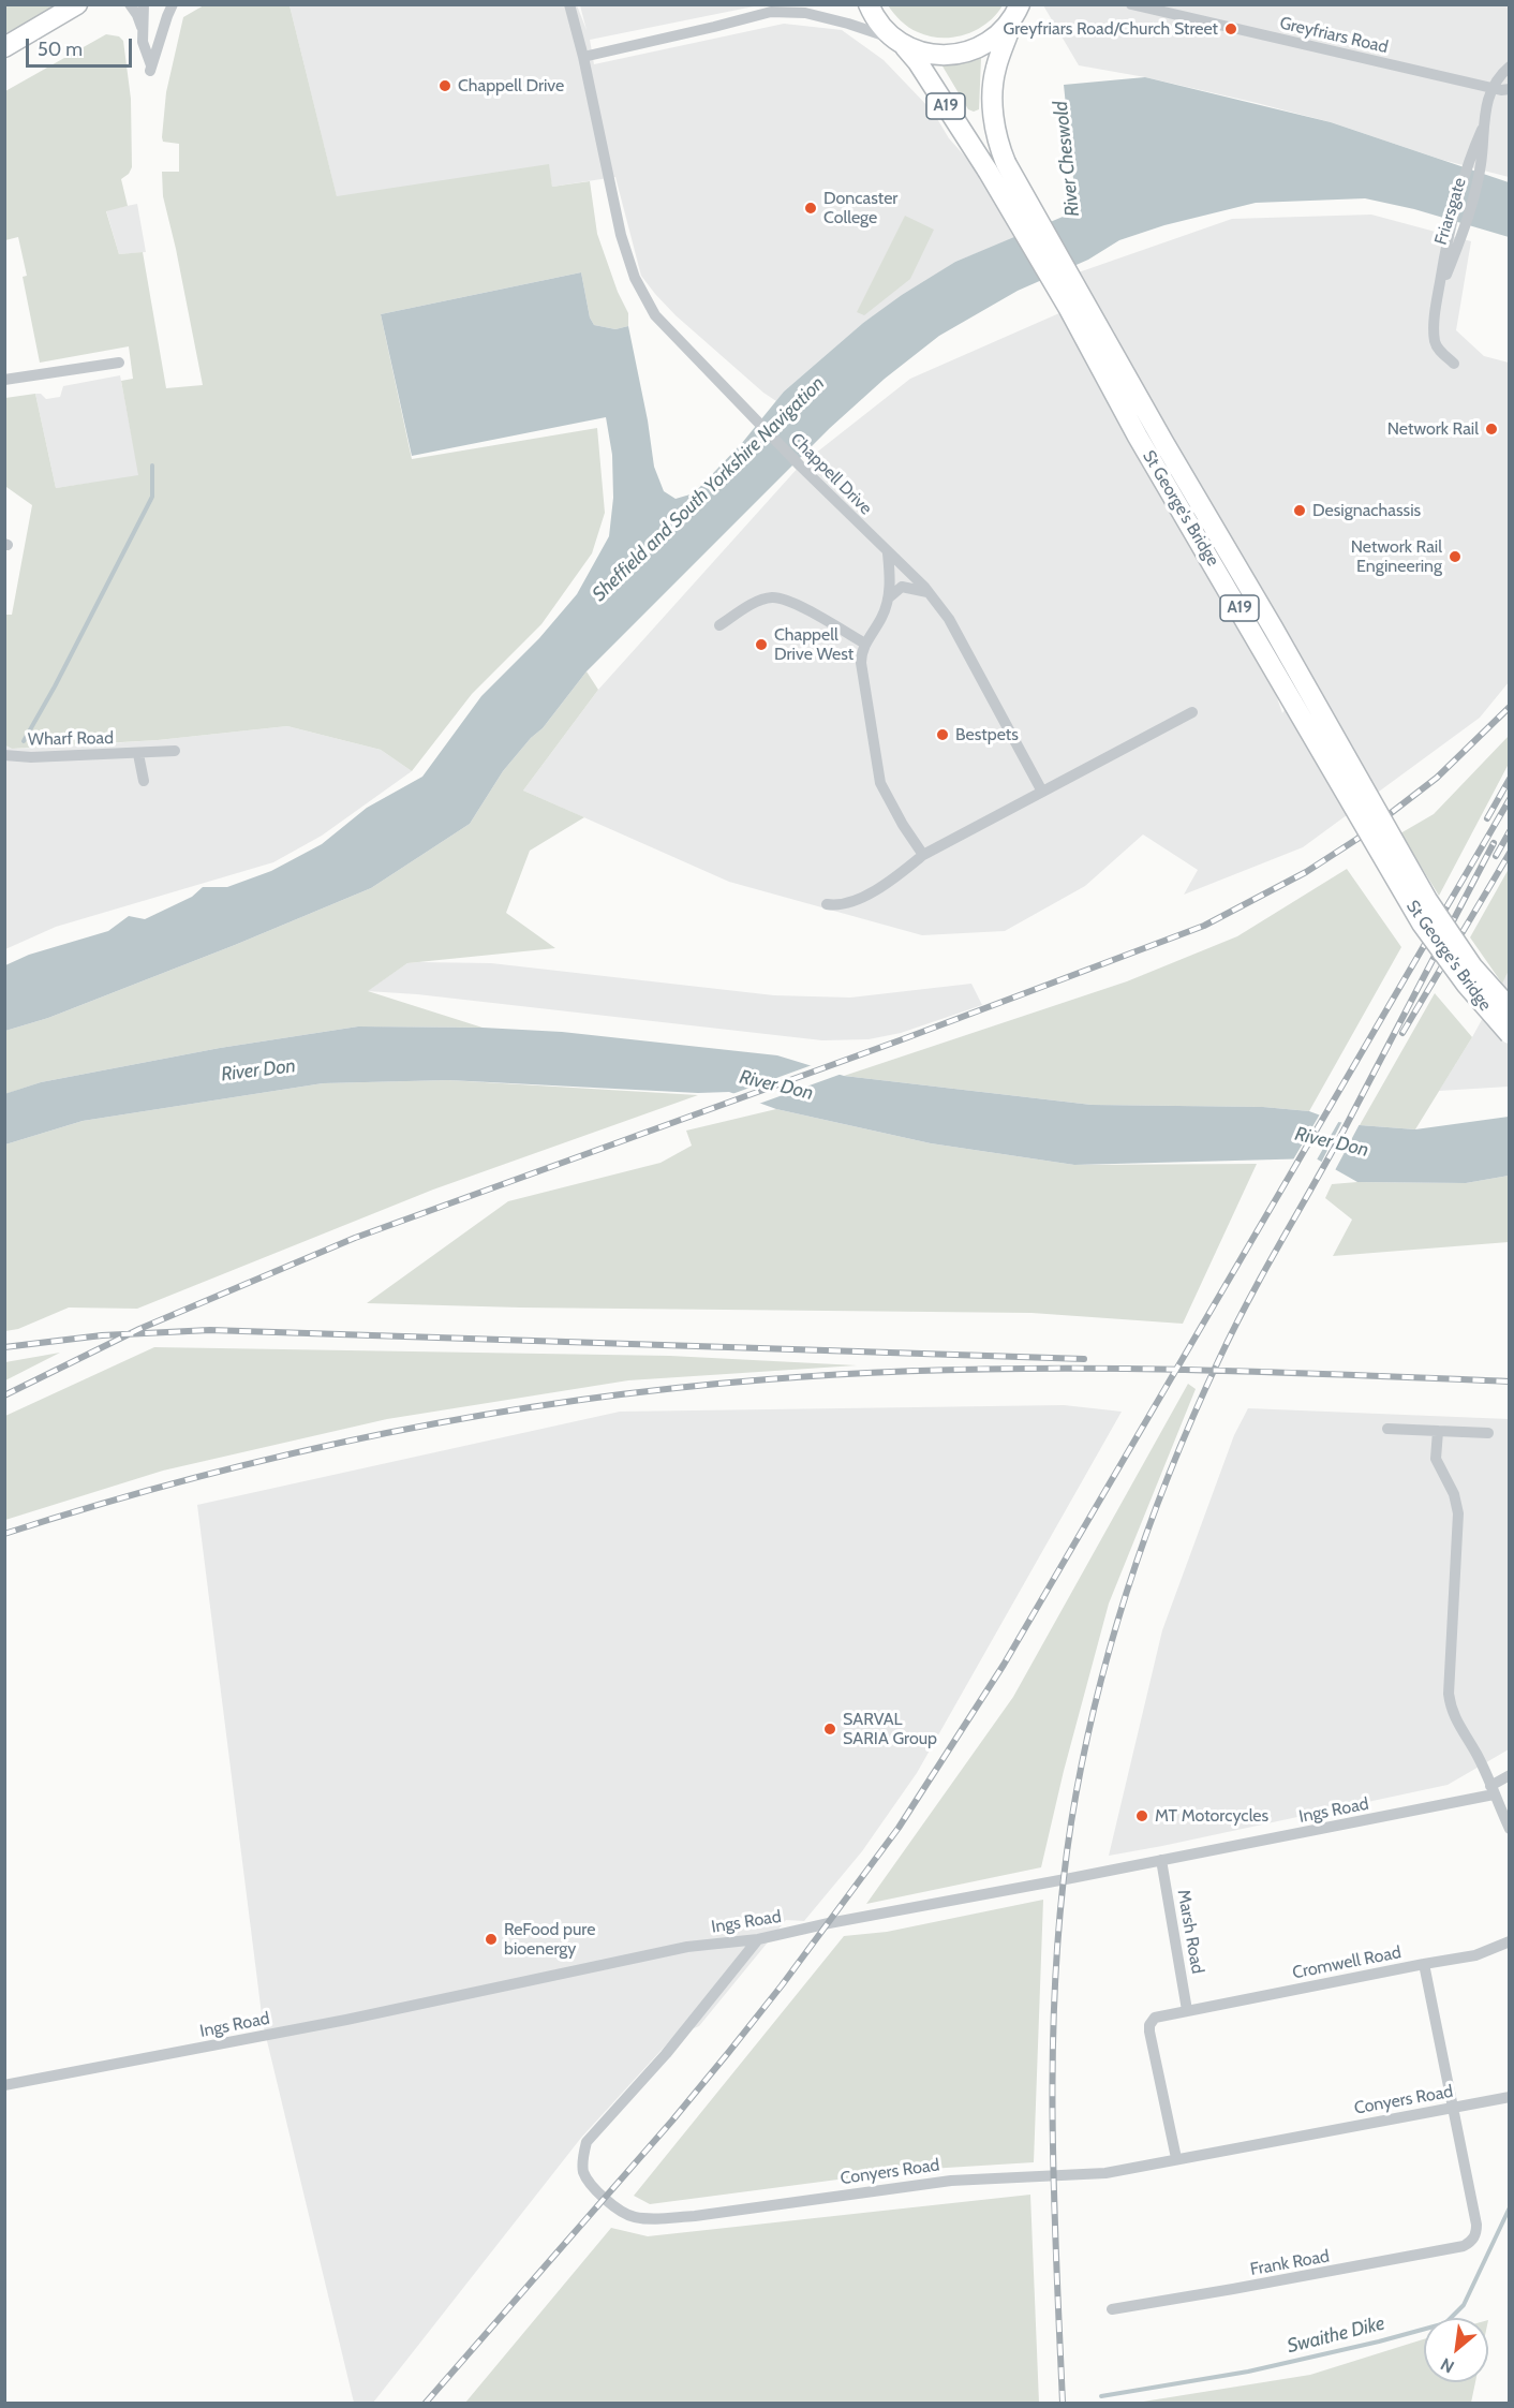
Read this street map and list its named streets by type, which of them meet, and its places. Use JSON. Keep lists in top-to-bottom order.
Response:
{
  "streets": {
    "highway": ["A19", "St George's Bridge"],
    "street": [
      "Greyfriars Road",
      "Friarsgate",
      "Chappell Drive",
      "Wharf Road",
      "Ings Road",
      "Marsh Road",
      "Cromwell Road",
      "Conyers Road",
      "Frank Road"
    ]
  },
  "crossings": [
    ["Greyfriars Road", "Friarsgate"],
    ["Ings Road", "Marsh Road"],
    ["Ings Road", "Conyers Road"],
    ["Marsh Road", "Cromwell Road"],
    ["Cromwell Road", "Conyers Road"],
    ["Conyers Road", "Frank Road"]
  ],
  "water": [
    "River Cheswold",
    "Sheffield and South Yorkshire Navigation",
    "River Don",
    "Swaithe Dike"
  ],
  "places": [
    "Greyfriars Road/Church Street",
    "Chappell Drive",
    "Doncaster College",
    "Network Rail",
    "Designachassis",
    "Network Rail Engineering",
    "Chappell Drive West",
    "Bestpets",
    "SARVAL SARIA Group",
    "MT Motorcycles",
    "ReFood pure bioenergy"
  ],
  "scale_bar": "50 m",
  "north": "bottom left"
}
